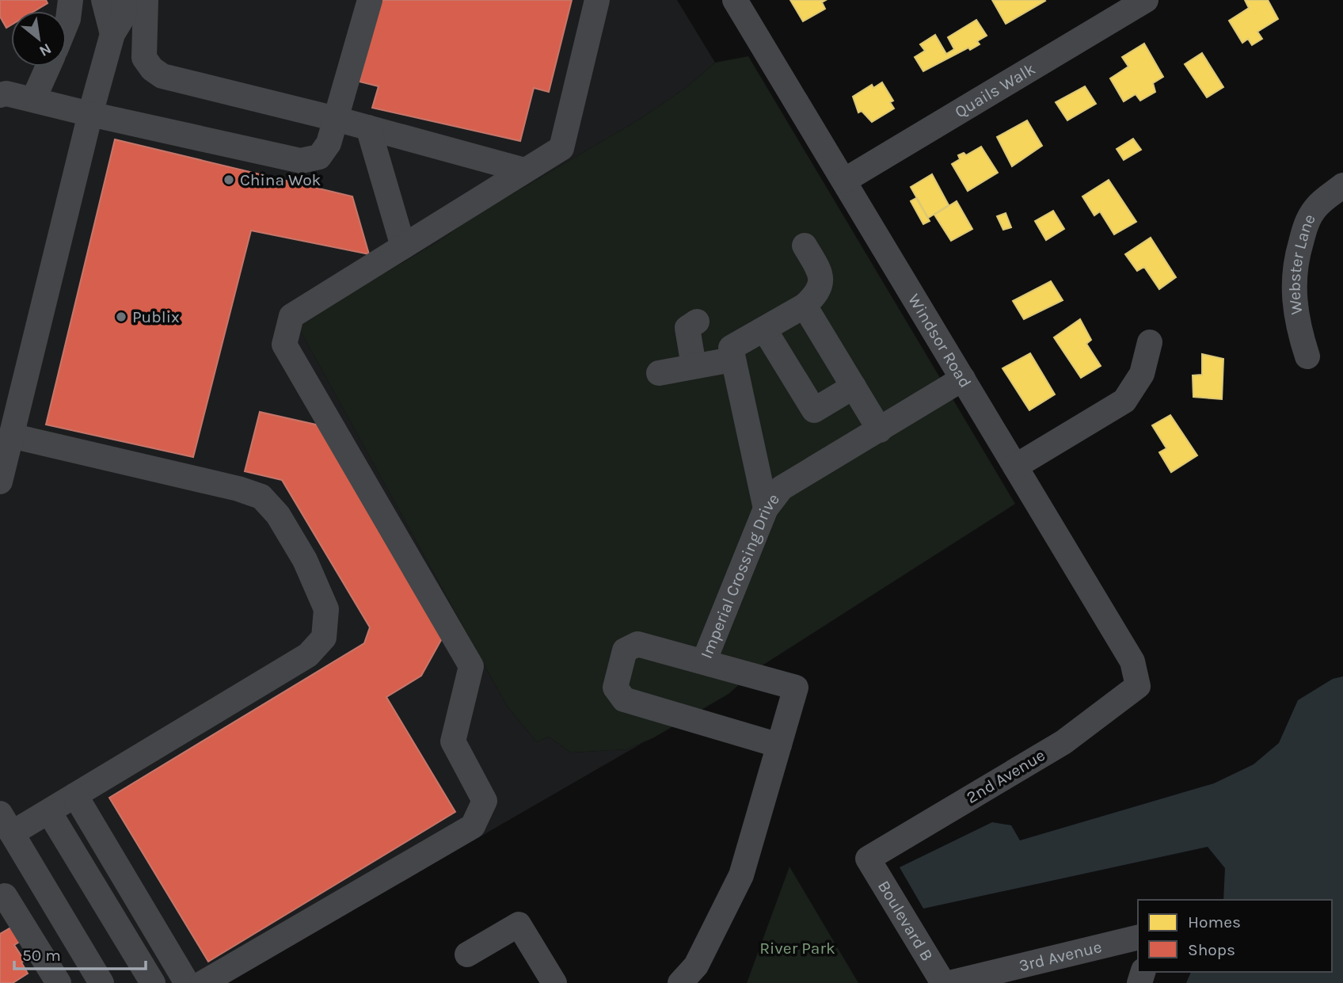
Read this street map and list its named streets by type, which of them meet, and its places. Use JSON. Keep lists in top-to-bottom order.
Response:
{
  "streets": {
    "street": [
      "Quails Walk",
      "Webster Lane",
      "Windsor Road",
      "Imperial Crossing Drive",
      "2nd Avenue",
      "Boulevard B",
      "3rd Avenue"
    ]
  },
  "crossings": [
    ["Quails Walk", "Windsor Road"],
    ["Windsor Road", "Imperial Crossing Drive"],
    ["Windsor Road", "2nd Avenue"],
    ["2nd Avenue", "Boulevard B"]
  ],
  "parks": ["River Park"],
  "places": ["China Wok", "Publix"],
  "legend": ["Homes", "Shops"],
  "scale_bar": "50 m",
  "north": "bottom right"
}
